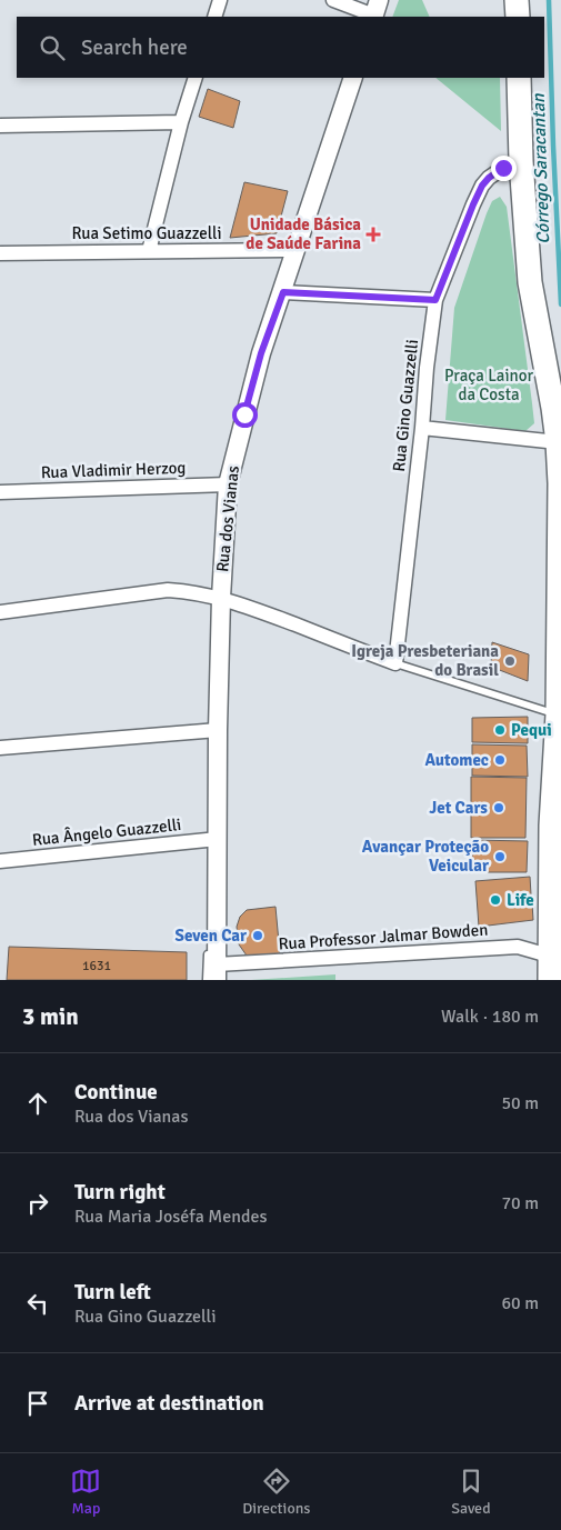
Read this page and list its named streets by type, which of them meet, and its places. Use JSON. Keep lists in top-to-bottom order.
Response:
{
  "streets": {
    "street": [
      "Rua Setimo Guazzelli",
      "Rua Gino Guazzelli",
      "Rua Vladimir Herzog",
      "Rua dos Vianas",
      "Rua Ângelo Guazzelli",
      "Rua Professor Jalmar Bowden"
    ]
  },
  "crossings": [
    ["Rua Setimo Guazzelli", "Rua dos Vianas"],
    ["Rua Vladimir Herzog", "Rua dos Vianas"],
    ["Rua dos Vianas", "Rua Ângelo Guazzelli"],
    ["Rua dos Vianas", "Rua Professor Jalmar Bowden"]
  ],
  "water": ["Córrego Saracantan"],
  "parks": ["Praça Lainor da Costa"],
  "places": {
    "health": ["Unidade Básica de Saúde Farina"],
    "other": [
      "Igreja Presbeteriana do Brasil",
      "Pequi",
      "Automec",
      "Jet Cars",
      "Avançar Proteção Veicular",
      "Life",
      "Seven Car"
    ]
  },
  "house_numbers": ["1631"],
  "page": {
    "search": "Search here",
    "heading": ["3 min", "Walk · 180 m"],
    "list": [
      ["Continue", "Rua dos Vianas", "50 m"],
      ["Turn right", "Rua Maria Joséfa Mendes", "70 m"],
      ["Turn left", "Rua Gino Guazzelli", "60 m"],
      "Arrive at destination"
    ],
    "nav": ["Map", "Directions", "Saved"]
  }
}
